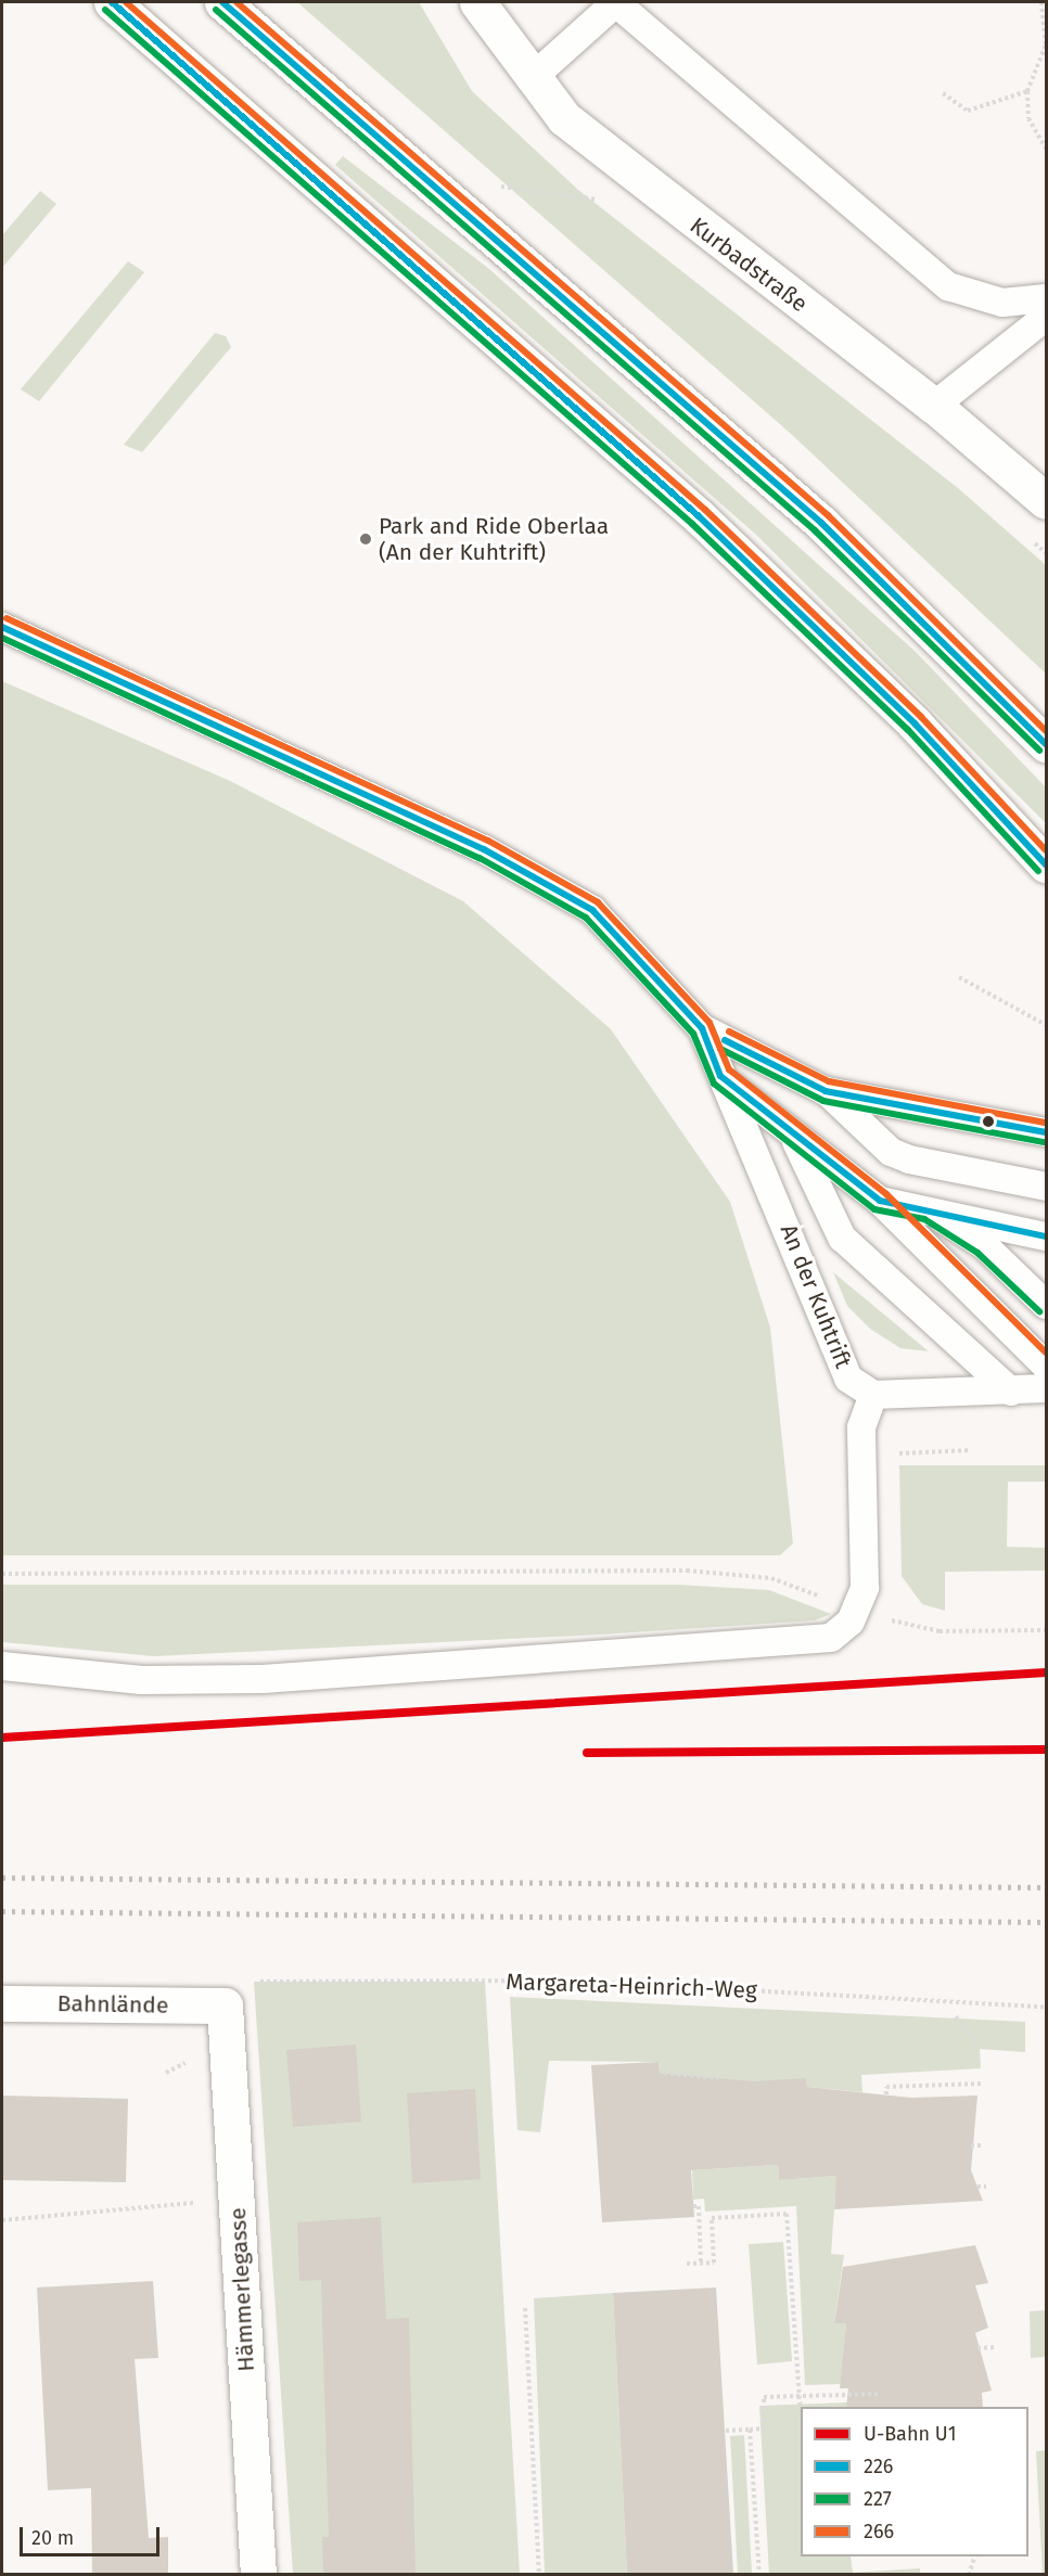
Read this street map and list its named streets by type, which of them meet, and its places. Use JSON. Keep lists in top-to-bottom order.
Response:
{
  "streets": {
    "main road": ["Kurbadstraße", "Bahnlände", "Hämmerlegasse"],
    "lane": ["An der Kuhtrift"],
    "path": ["Margareta-Heinrich-Weg"]
  },
  "crossings": [
    ["Margareta-Heinrich-Weg", "Bahnlände"],
    ["Margareta-Heinrich-Weg", "Hämmerlegasse"],
    ["Bahnlände", "Hämmerlegasse"]
  ],
  "places": ["Park and Ride Oberlaa (An der Kuhtrift)"],
  "lines": [
    "transit line 226",
    "transit line 266",
    "transit line 227",
    "metro line U1"
  ],
  "legend": [
    "U-Bahn U1",
    "226",
    "227",
    "266"
  ],
  "scale_bar": "20 m"
}
